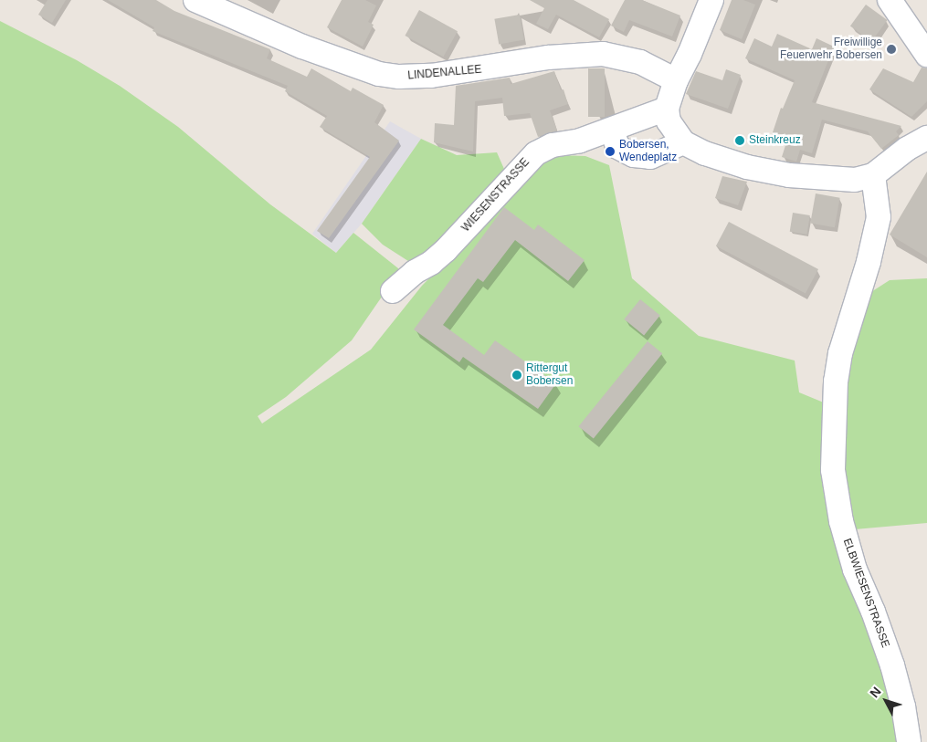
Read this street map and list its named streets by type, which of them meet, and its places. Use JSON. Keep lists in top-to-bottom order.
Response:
{
  "streets": {
    "street": ["LINDENALLEE", "WIESENSTRASSE", "ELBWIESENSTRASSE"]
  },
  "places": [
    "Freiwillige Feuerwehr Bobersen",
    "Steinkreuz",
    "Bobersen, Wendeplatz",
    "Rittergut Bobersen"
  ],
  "north": "top left"
}
